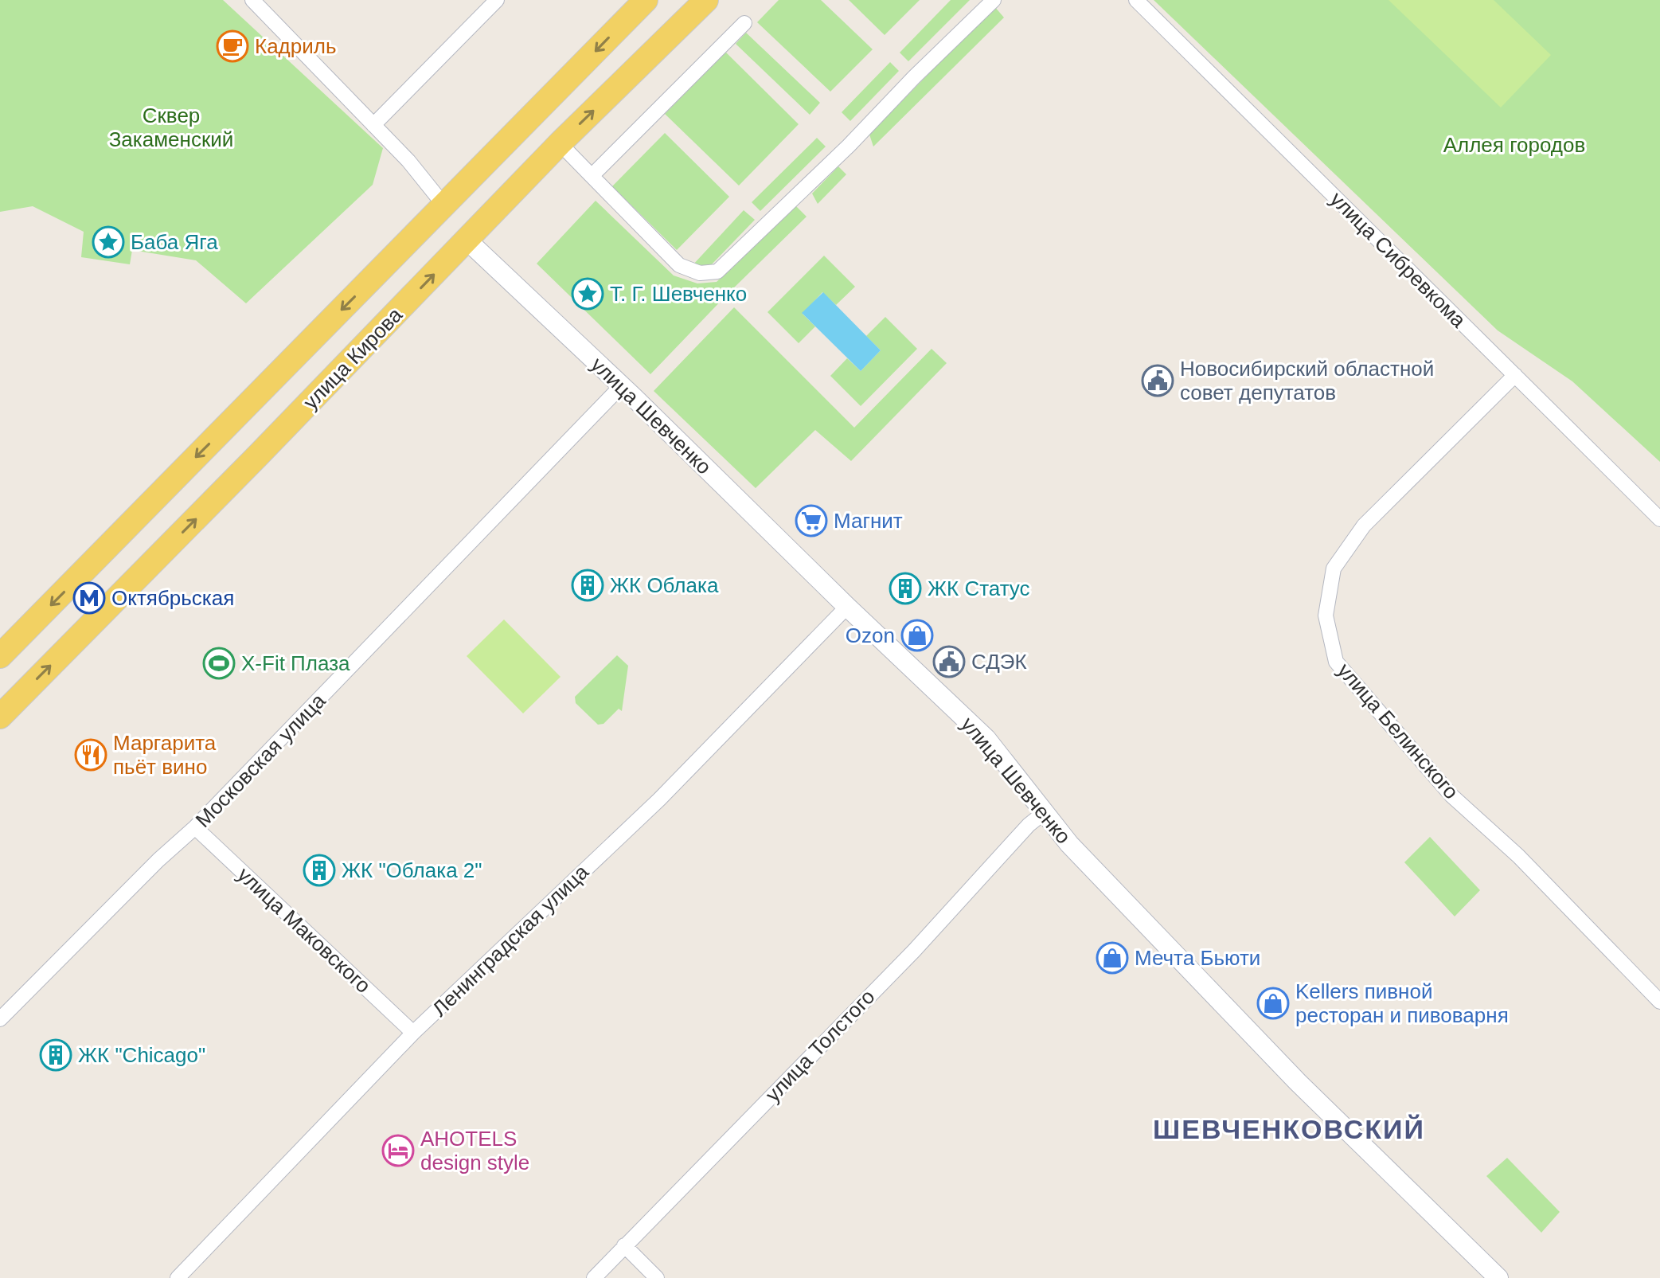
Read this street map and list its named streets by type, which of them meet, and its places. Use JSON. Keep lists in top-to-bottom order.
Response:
{
  "streets": {
    "main road": ["улица Кирова"],
    "street": [
      "улица Сибревкома",
      "улица Шевченко",
      "улица Белинского",
      "Московская улица",
      "улица Маковского",
      "Ленинградская улица",
      "улица Толстого"
    ]
  },
  "crossings": [
    ["улица Сибревкома", "улица Белинского"],
    ["улица Кирова", "улица Шевченко"],
    ["улица Шевченко", "Московская улица"],
    ["улица Шевченко", "Ленинградская улица"],
    ["улица Шевченко", "улица Толстого"],
    ["Московская улица", "улица Маковского"],
    ["улица Маковского", "Ленинградская улица"]
  ],
  "districts": ["ШЕВЧЕНКОВСКИЙ"],
  "parks": ["Сквер Закаменский", "Аллея городов"],
  "places": {
    "cafe": ["Кадриль"],
    "place": ["Баба Яга", "Т. Г. Шевченко"],
    "public building": ["Новосибирский областной совет депутатов", "СДЭК"],
    "supermarket": ["Магнит"],
    "building": [
      "ЖК Облака",
      "ЖК Статус",
      "ЖК \"Облака 2\"",
      "ЖК \"Chicago\""
    ],
    "metro station": ["Октябрьская"],
    "shop": ["Ozon", "Мечта Бьюти", "Kellers пивной ресторан и пивоварня"],
    "sports": ["X-Fit Плаза"],
    "restaurant": ["Маргарита пьёт вино"],
    "hotel": ["AHOTELS design style"]
  }
}
